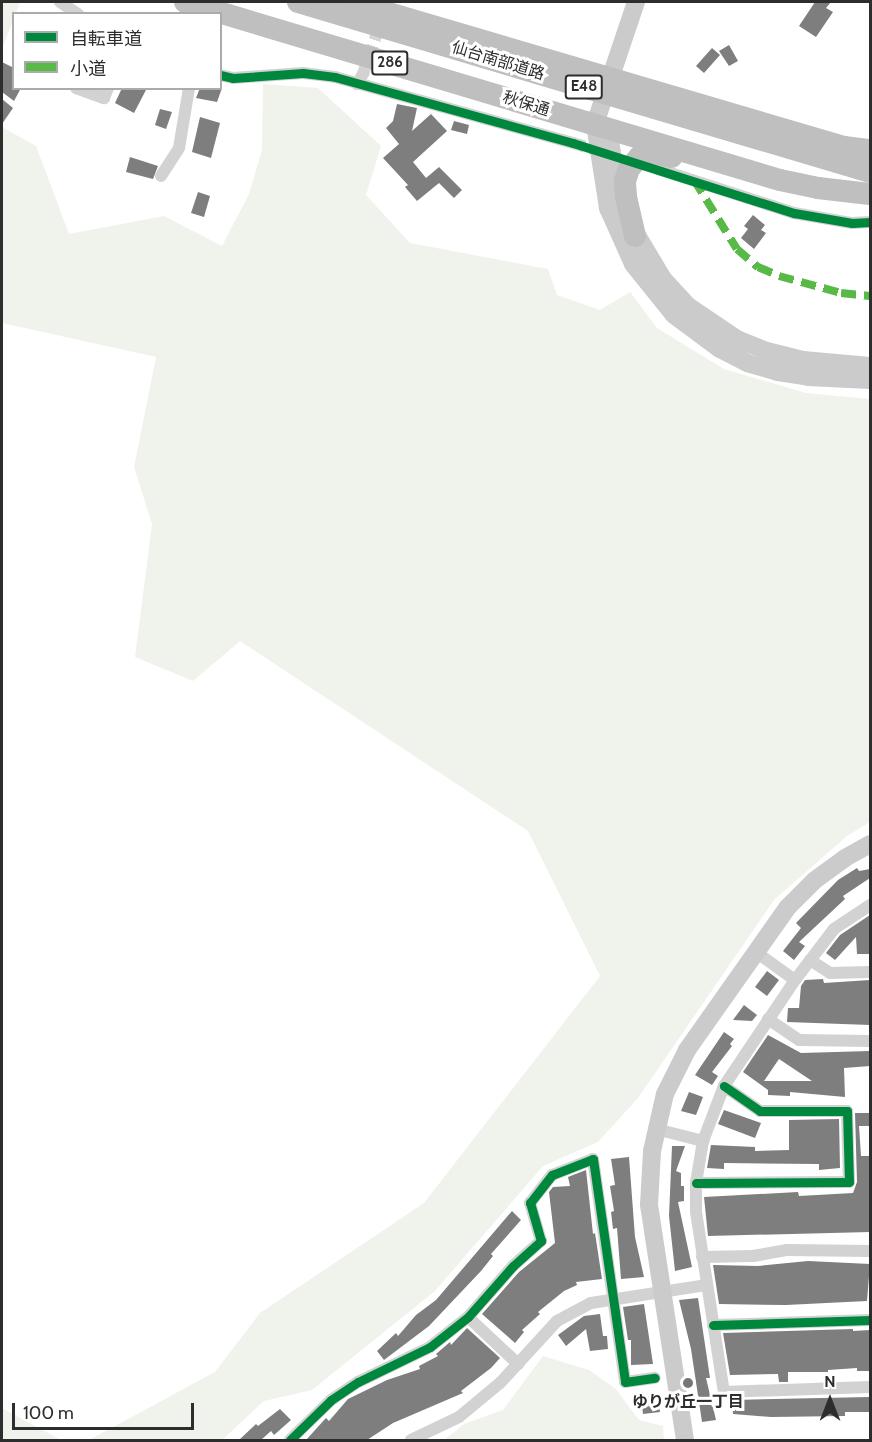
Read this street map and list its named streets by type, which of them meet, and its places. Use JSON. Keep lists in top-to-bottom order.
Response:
{
  "streets": {
    "highway": [
      "仙台南部道路",
      "286",
      "E48",
      "秋保通"
    ]
  },
  "places": ["ゆりが丘一丁目"],
  "legend": ["自転車道", "小道"],
  "scale_bar": "100 m",
  "north": "top"
}
